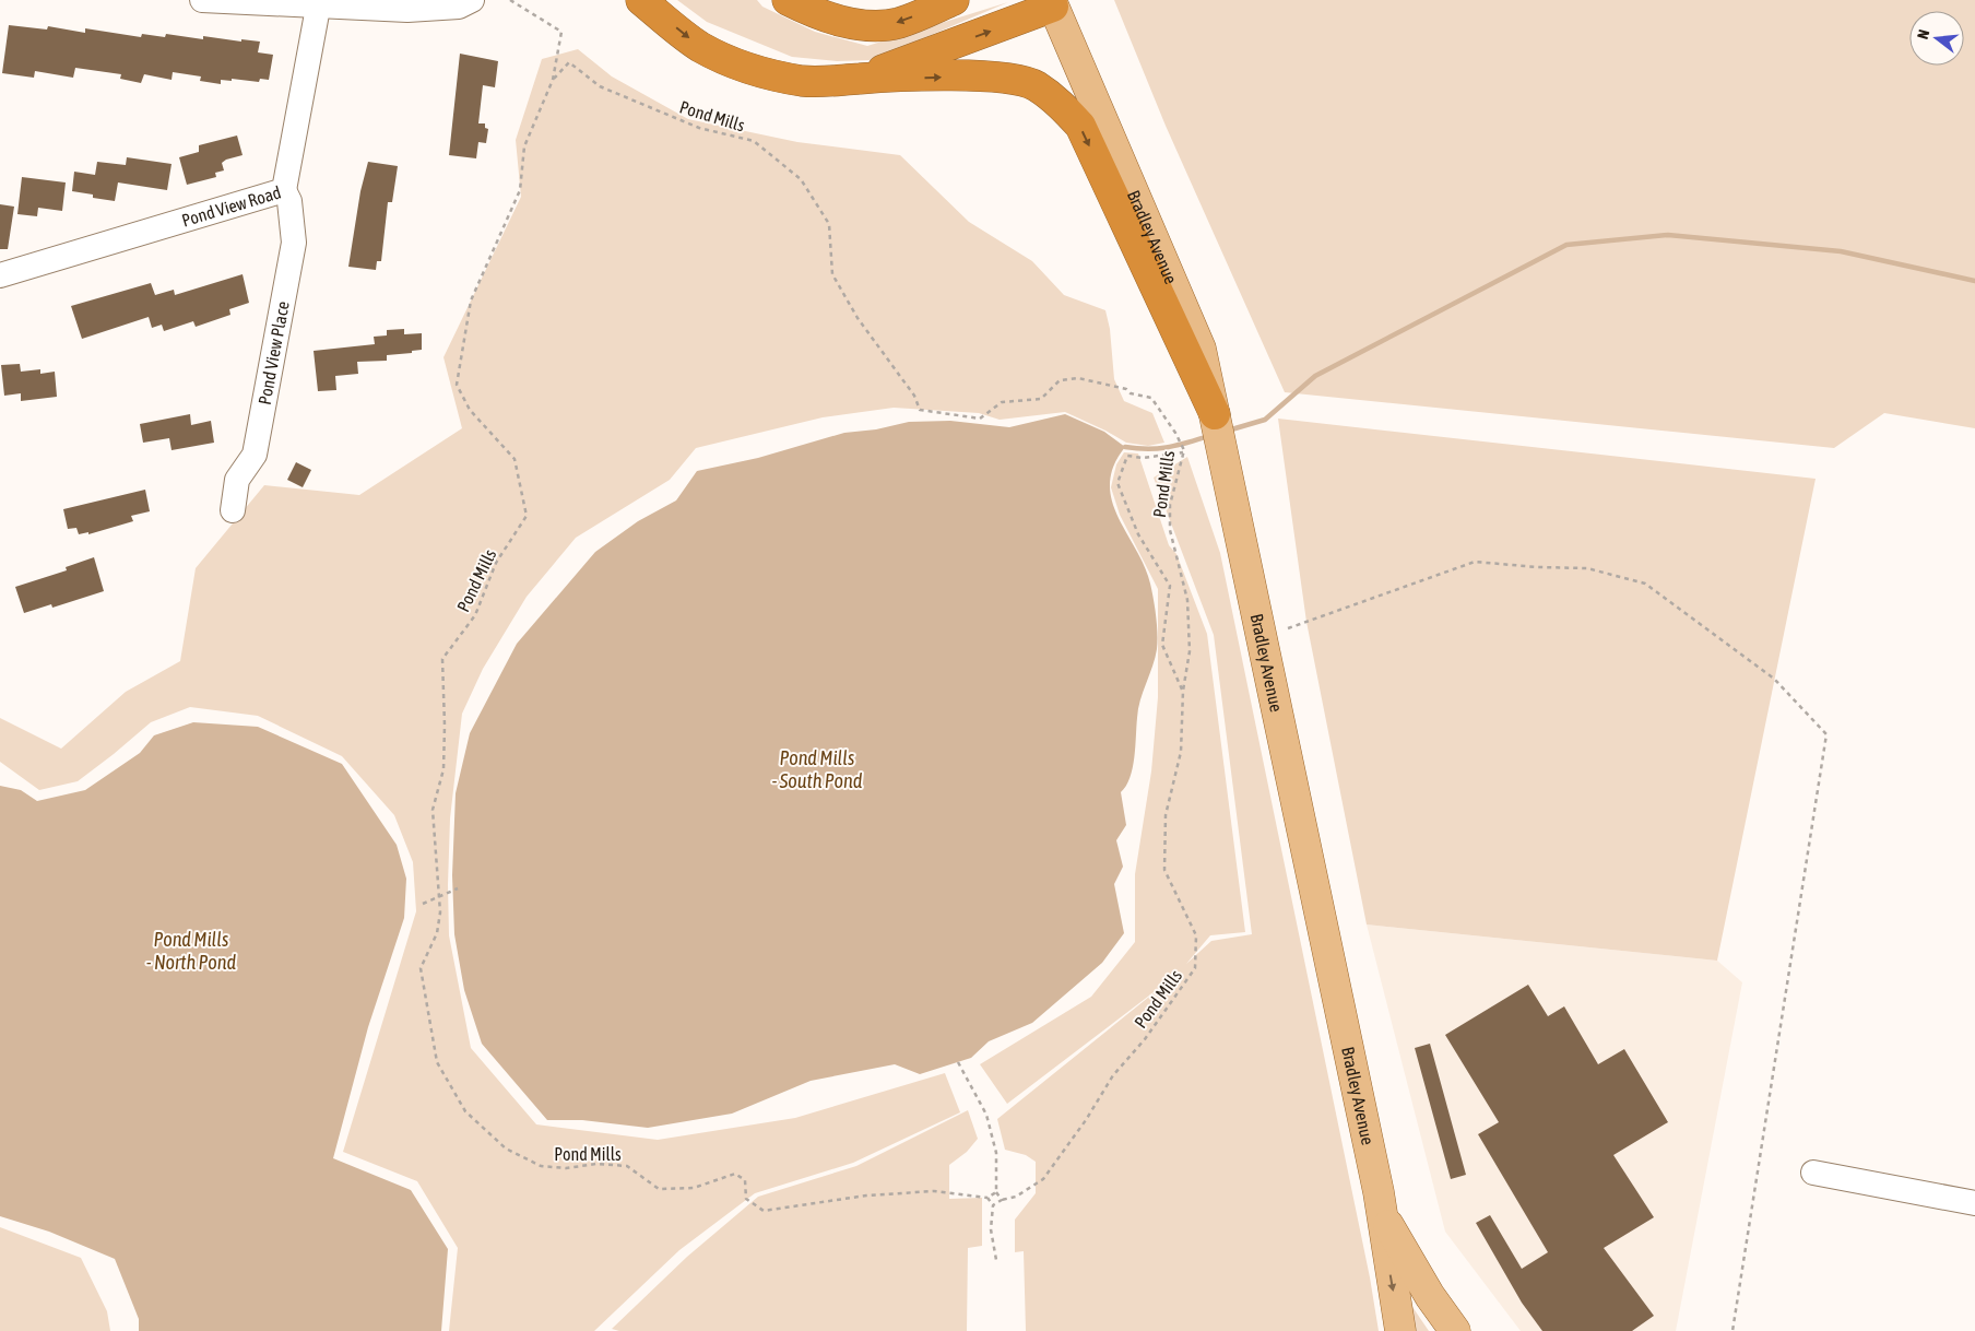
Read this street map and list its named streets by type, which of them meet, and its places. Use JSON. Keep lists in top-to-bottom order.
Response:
{
  "streets": {
    "main road": ["Bradley Avenue"],
    "street": ["Pond View Road", "Pond View Place"],
    "path": ["Pond Mills"]
  },
  "crossings": [
    ["Pond View Road", "Pond View Place"]
  ],
  "water": ["Pond Mills - South Pond", "Pond Mills - North Pond"],
  "north": "left"
}
